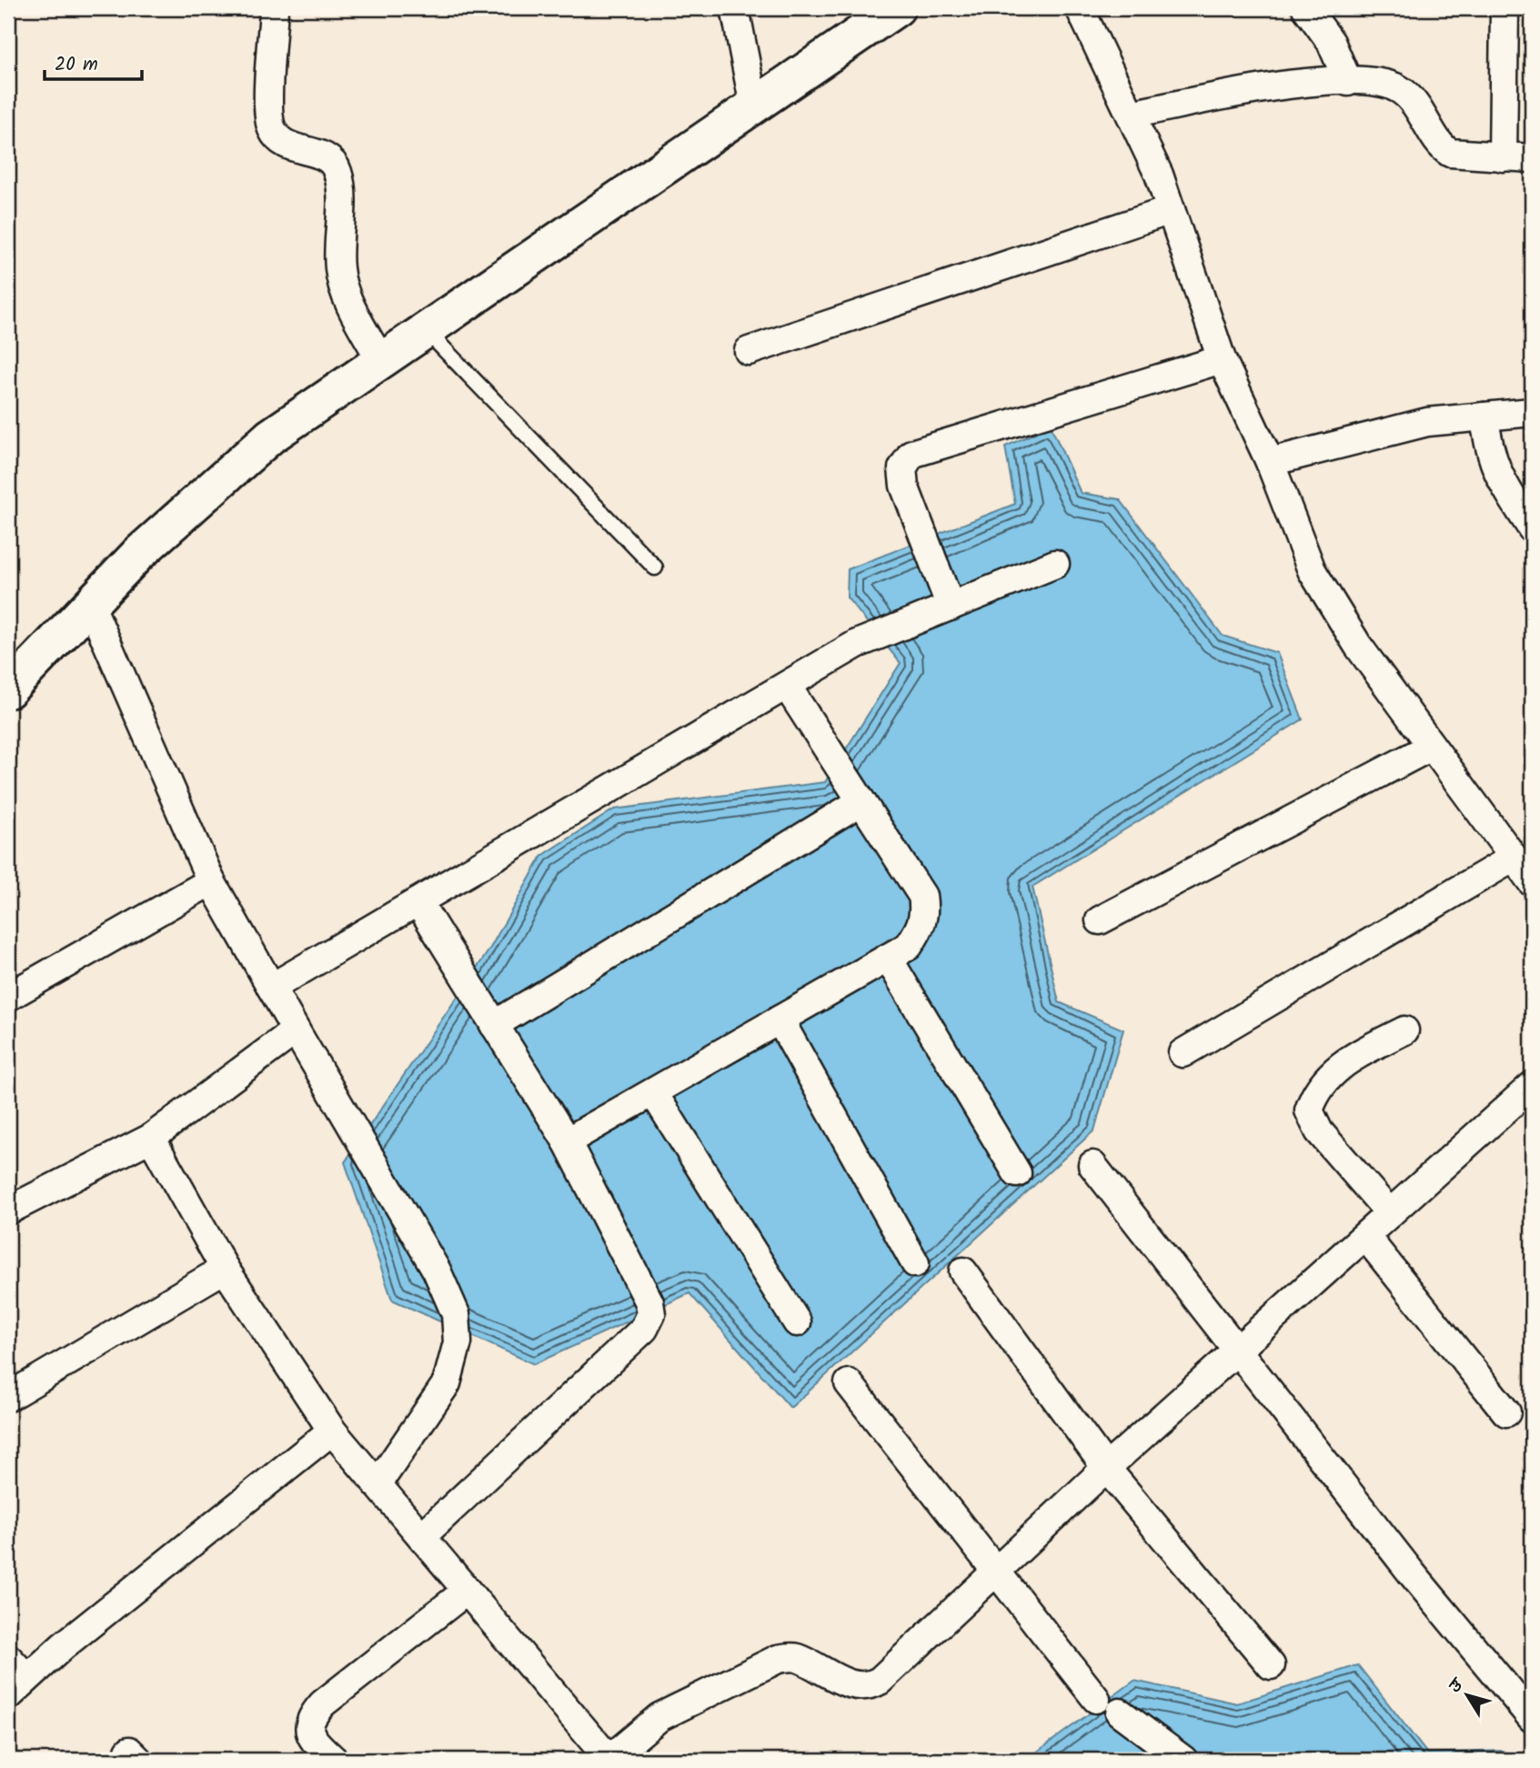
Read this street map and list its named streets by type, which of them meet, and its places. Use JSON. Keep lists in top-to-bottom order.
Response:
{
  "scale_bar": "20 m",
  "north": "top left"
}
